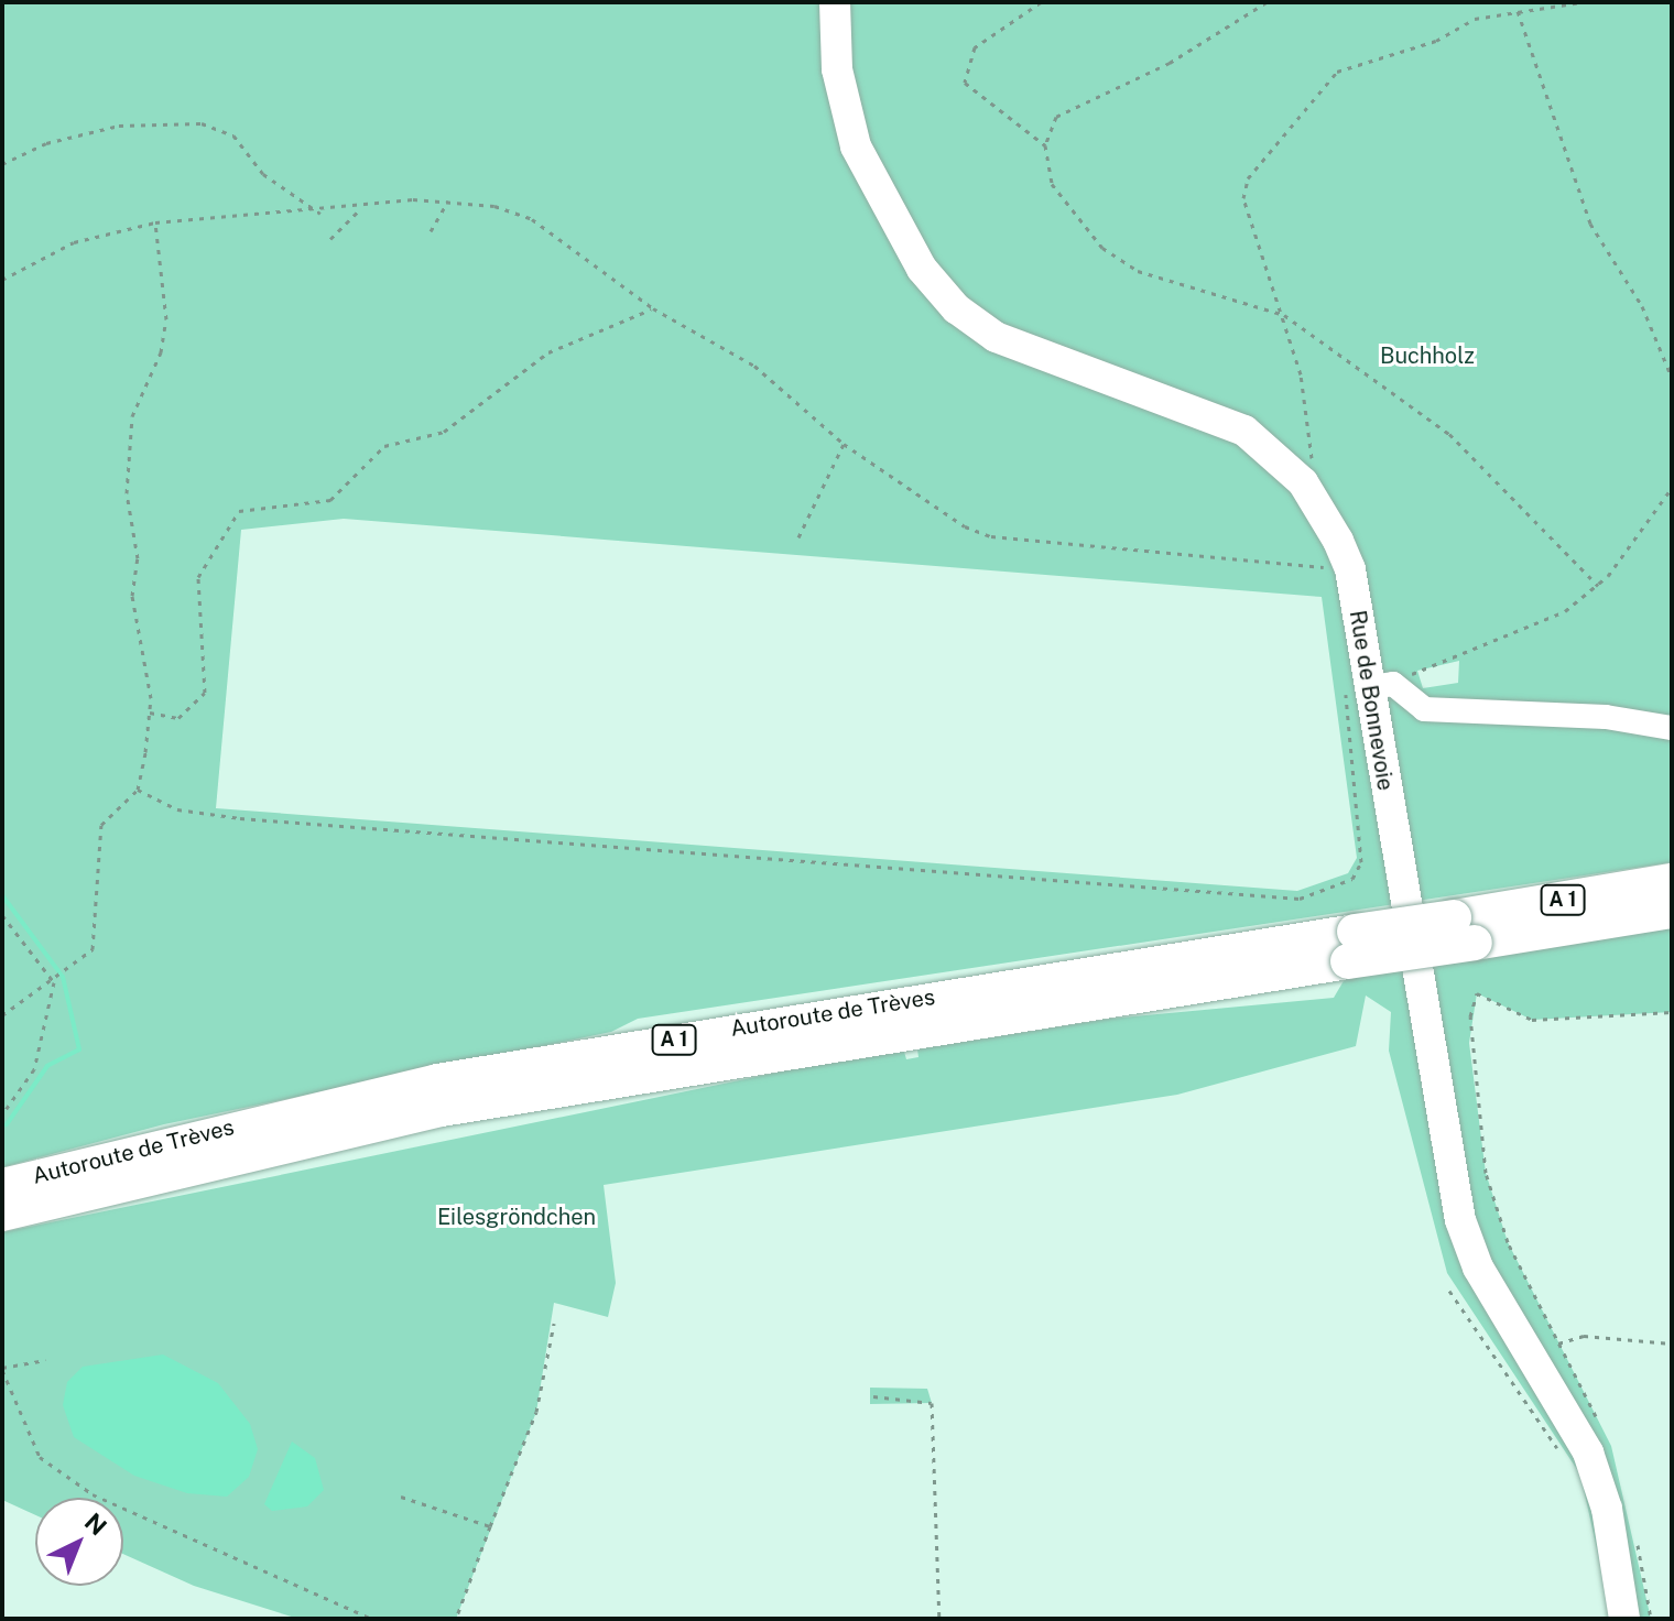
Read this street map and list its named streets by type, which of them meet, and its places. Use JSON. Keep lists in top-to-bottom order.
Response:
{
  "streets": {
    "highway": ["A 1", "Autoroute de Trèves"],
    "main road": ["Rue de Bonnevoie"]
  },
  "parks": ["Buchholz", "Eilesgröndchen"],
  "north": "top right"
}
